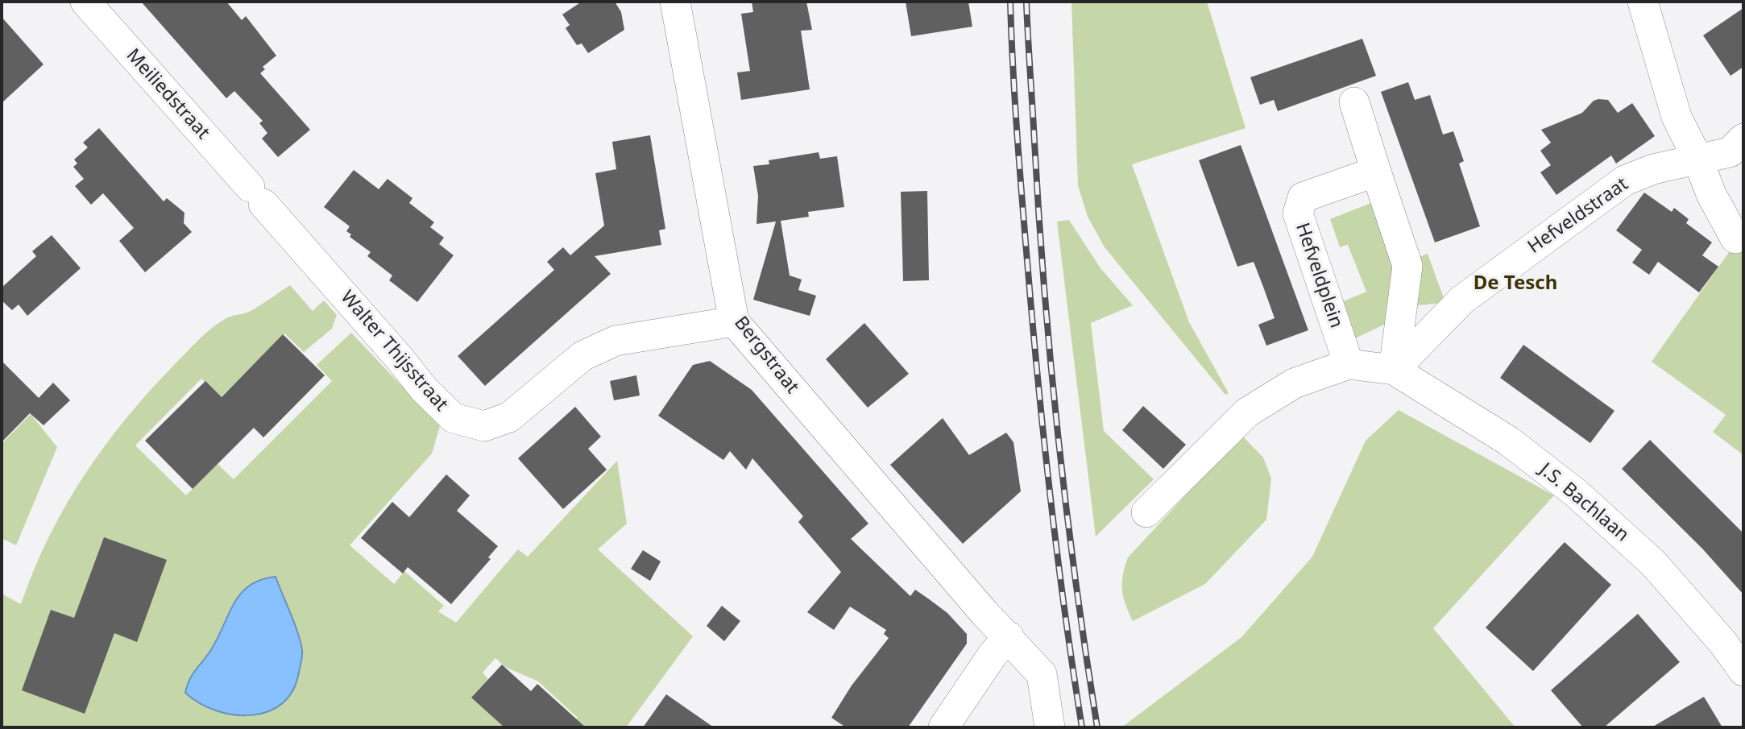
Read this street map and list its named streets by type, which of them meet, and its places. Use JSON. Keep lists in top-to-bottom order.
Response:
{
  "streets": {
    "street": [
      "Meiliedstraat",
      "Hefveldstraat",
      "Hefveldplein",
      "Walter Thijsstraat",
      "Bergstraat",
      "J.S. Bachlaan"
    ]
  },
  "crossings": [
    ["Meiliedstraat", "Walter Thijsstraat"],
    ["Hefveldstraat", "J.S. Bachlaan"],
    ["Walter Thijsstraat", "Bergstraat"]
  ],
  "districts": ["De Tesch"]
}
